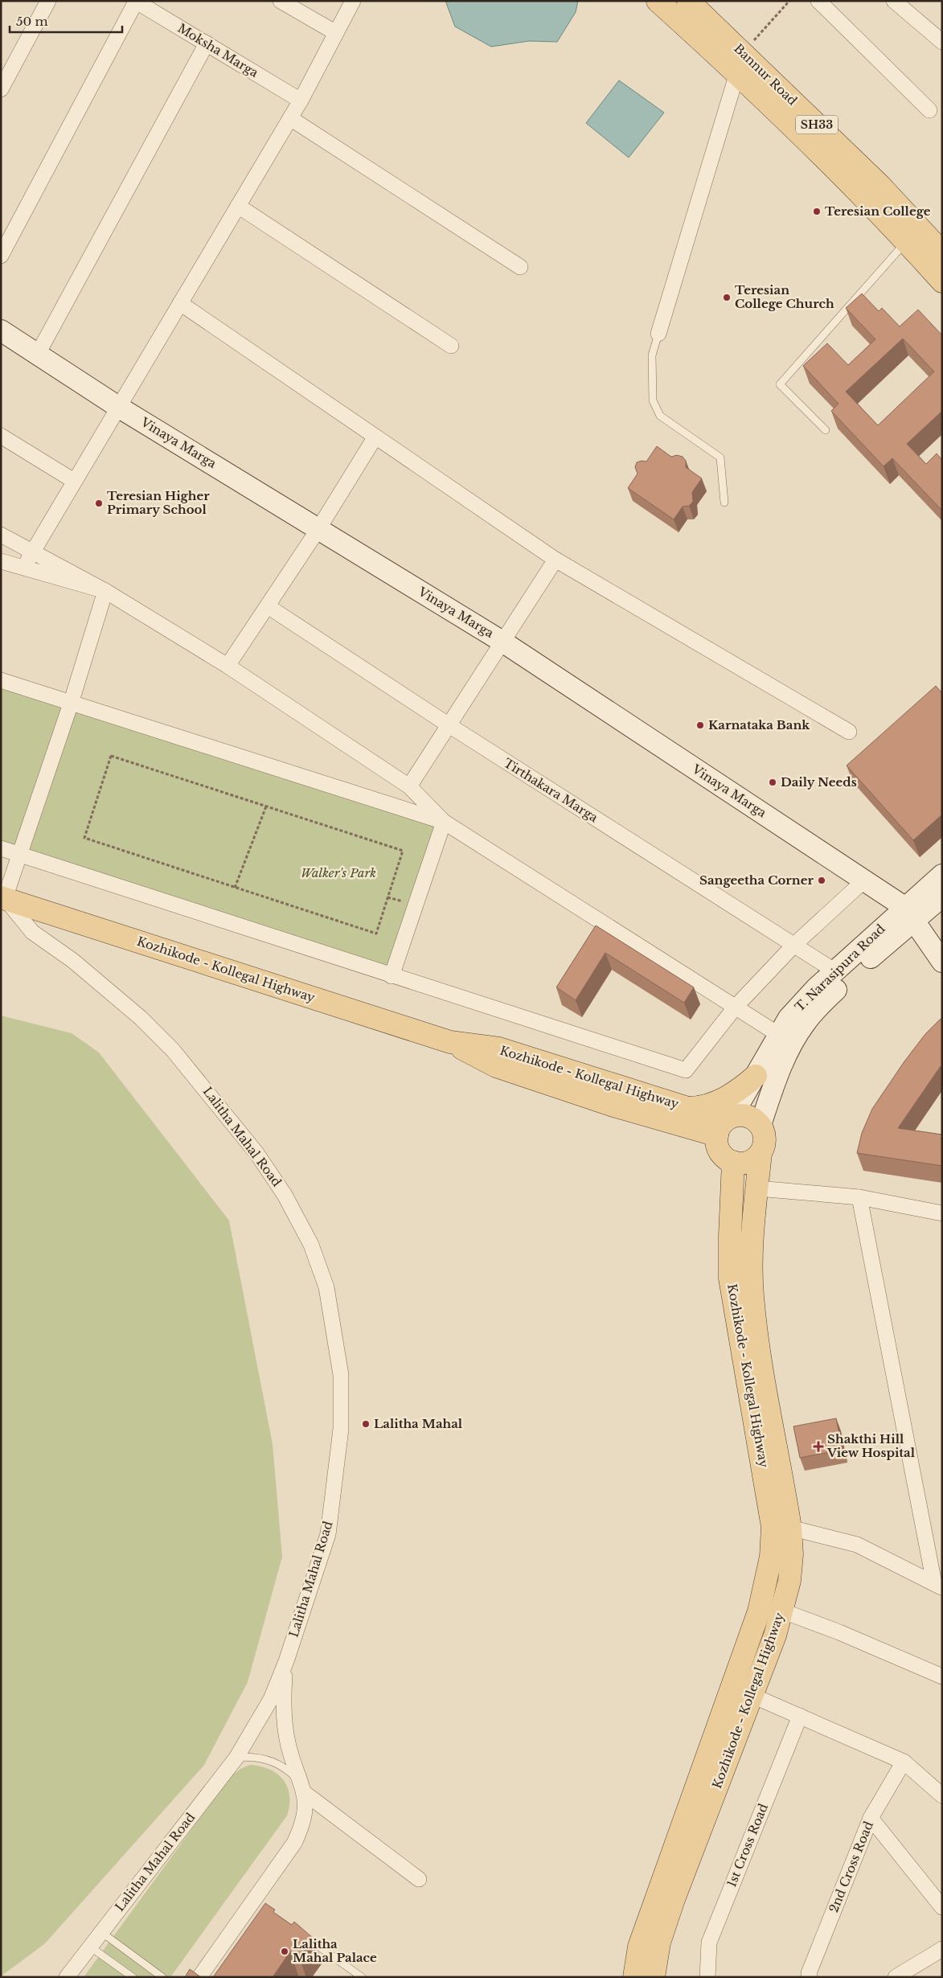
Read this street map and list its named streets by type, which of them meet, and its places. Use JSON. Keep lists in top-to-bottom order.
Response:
{
  "streets": {
    "main road": ["Bannur Road", "SH33", "Kozhikode - Kollegal Highway"],
    "street": [
      "Moksha Marga",
      "Vinaya Marga",
      "Tirthakara Marga",
      "T. Narasipura Road",
      "Lalitha Mahal Road",
      "1st Cross Road",
      "2nd Cross Road"
    ]
  },
  "crossings": [
    ["Vinaya Marga", "T. Narasipura Road"],
    ["Tirthakara Marga", "T. Narasipura Road"],
    ["T. Narasipura Road", "Kozhikode - Kollegal Highway"],
    ["Kozhikode - Kollegal Highway", "Lalitha Mahal Road"]
  ],
  "parks": ["Walker's Park"],
  "places": {
    "other": [
      "Teresian College",
      "Teresian College Church",
      "Teresian Higher Primary School",
      "Karnataka Bank",
      "Daily Needs",
      "Sangeetha Corner",
      "Lalitha Mahal",
      "Lalitha Mahal Palace"
    ],
    "health": ["Shakthi Hill View Hospital"]
  },
  "scale_bar": "50 m"
}
